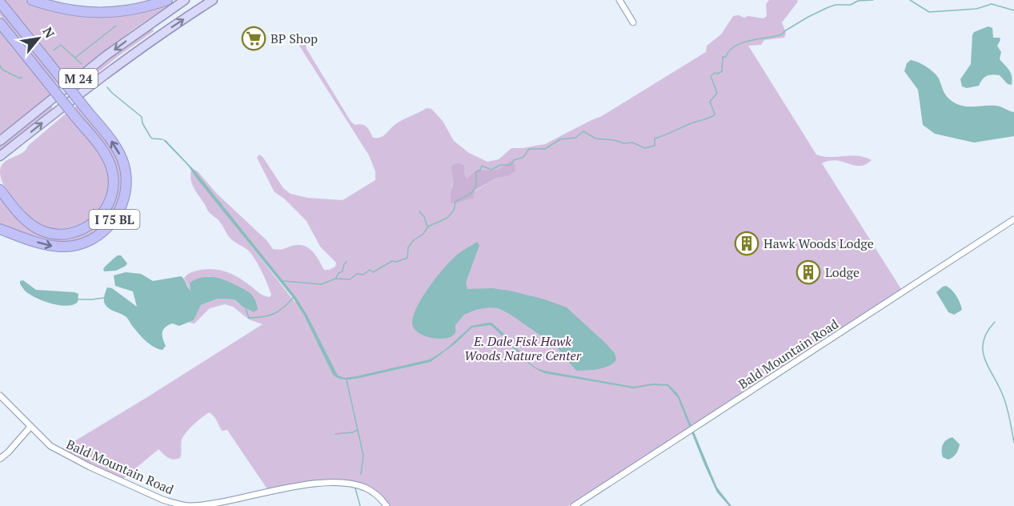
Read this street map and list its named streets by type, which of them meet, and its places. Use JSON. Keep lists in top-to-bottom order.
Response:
{
  "streets": {
    "highway": ["I 75 BL"],
    "main road": ["M 24"],
    "street": ["Bald Mountain Road"]
  },
  "parks": ["E. Dale Fisk Hawk Woods Nature Center"],
  "places": {
    "supermarket": ["BP Shop"],
    "building": ["Hawk Woods Lodge", "Lodge"]
  },
  "north": "top right"
}
